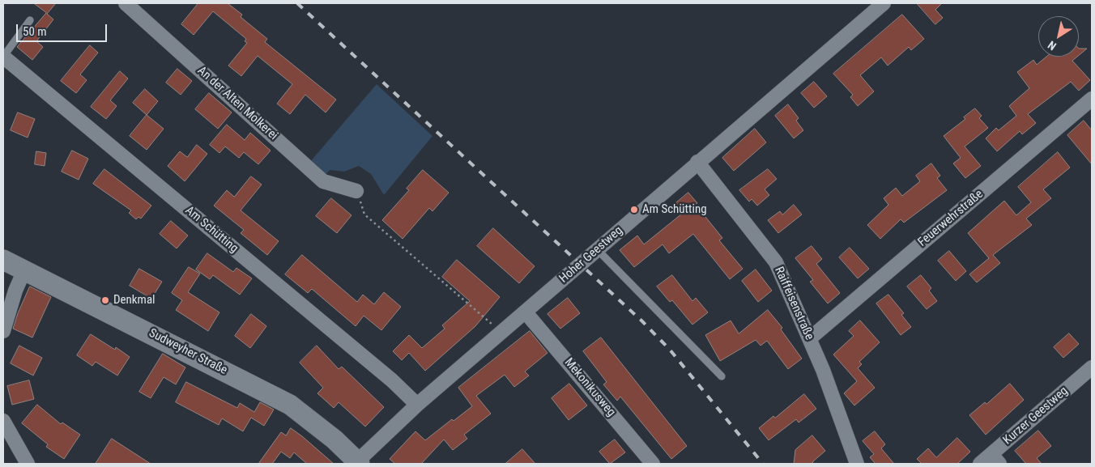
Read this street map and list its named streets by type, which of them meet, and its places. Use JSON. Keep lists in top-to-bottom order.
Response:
{
  "streets": {
    "street": [
      "An der Alten Molkerei",
      "Feuerwehrstraße",
      "Am Schütting",
      "Hoher Geestweg",
      "Raiffeisenstraße",
      "Sudweyher Straße",
      "Mekonikusweg",
      "Kurzer Geestweg"
    ]
  },
  "crossings": [
    ["Feuerwehrstraße", "Raiffeisenstraße"],
    ["Am Schütting", "Hoher Geestweg"],
    ["Hoher Geestweg", "Raiffeisenstraße"],
    ["Hoher Geestweg", "Sudweyher Straße"],
    ["Hoher Geestweg", "Mekonikusweg"]
  ],
  "places": ["Am Schütting", "Denkmal"],
  "scale_bar": "50 m",
  "north": "bottom left"
}
